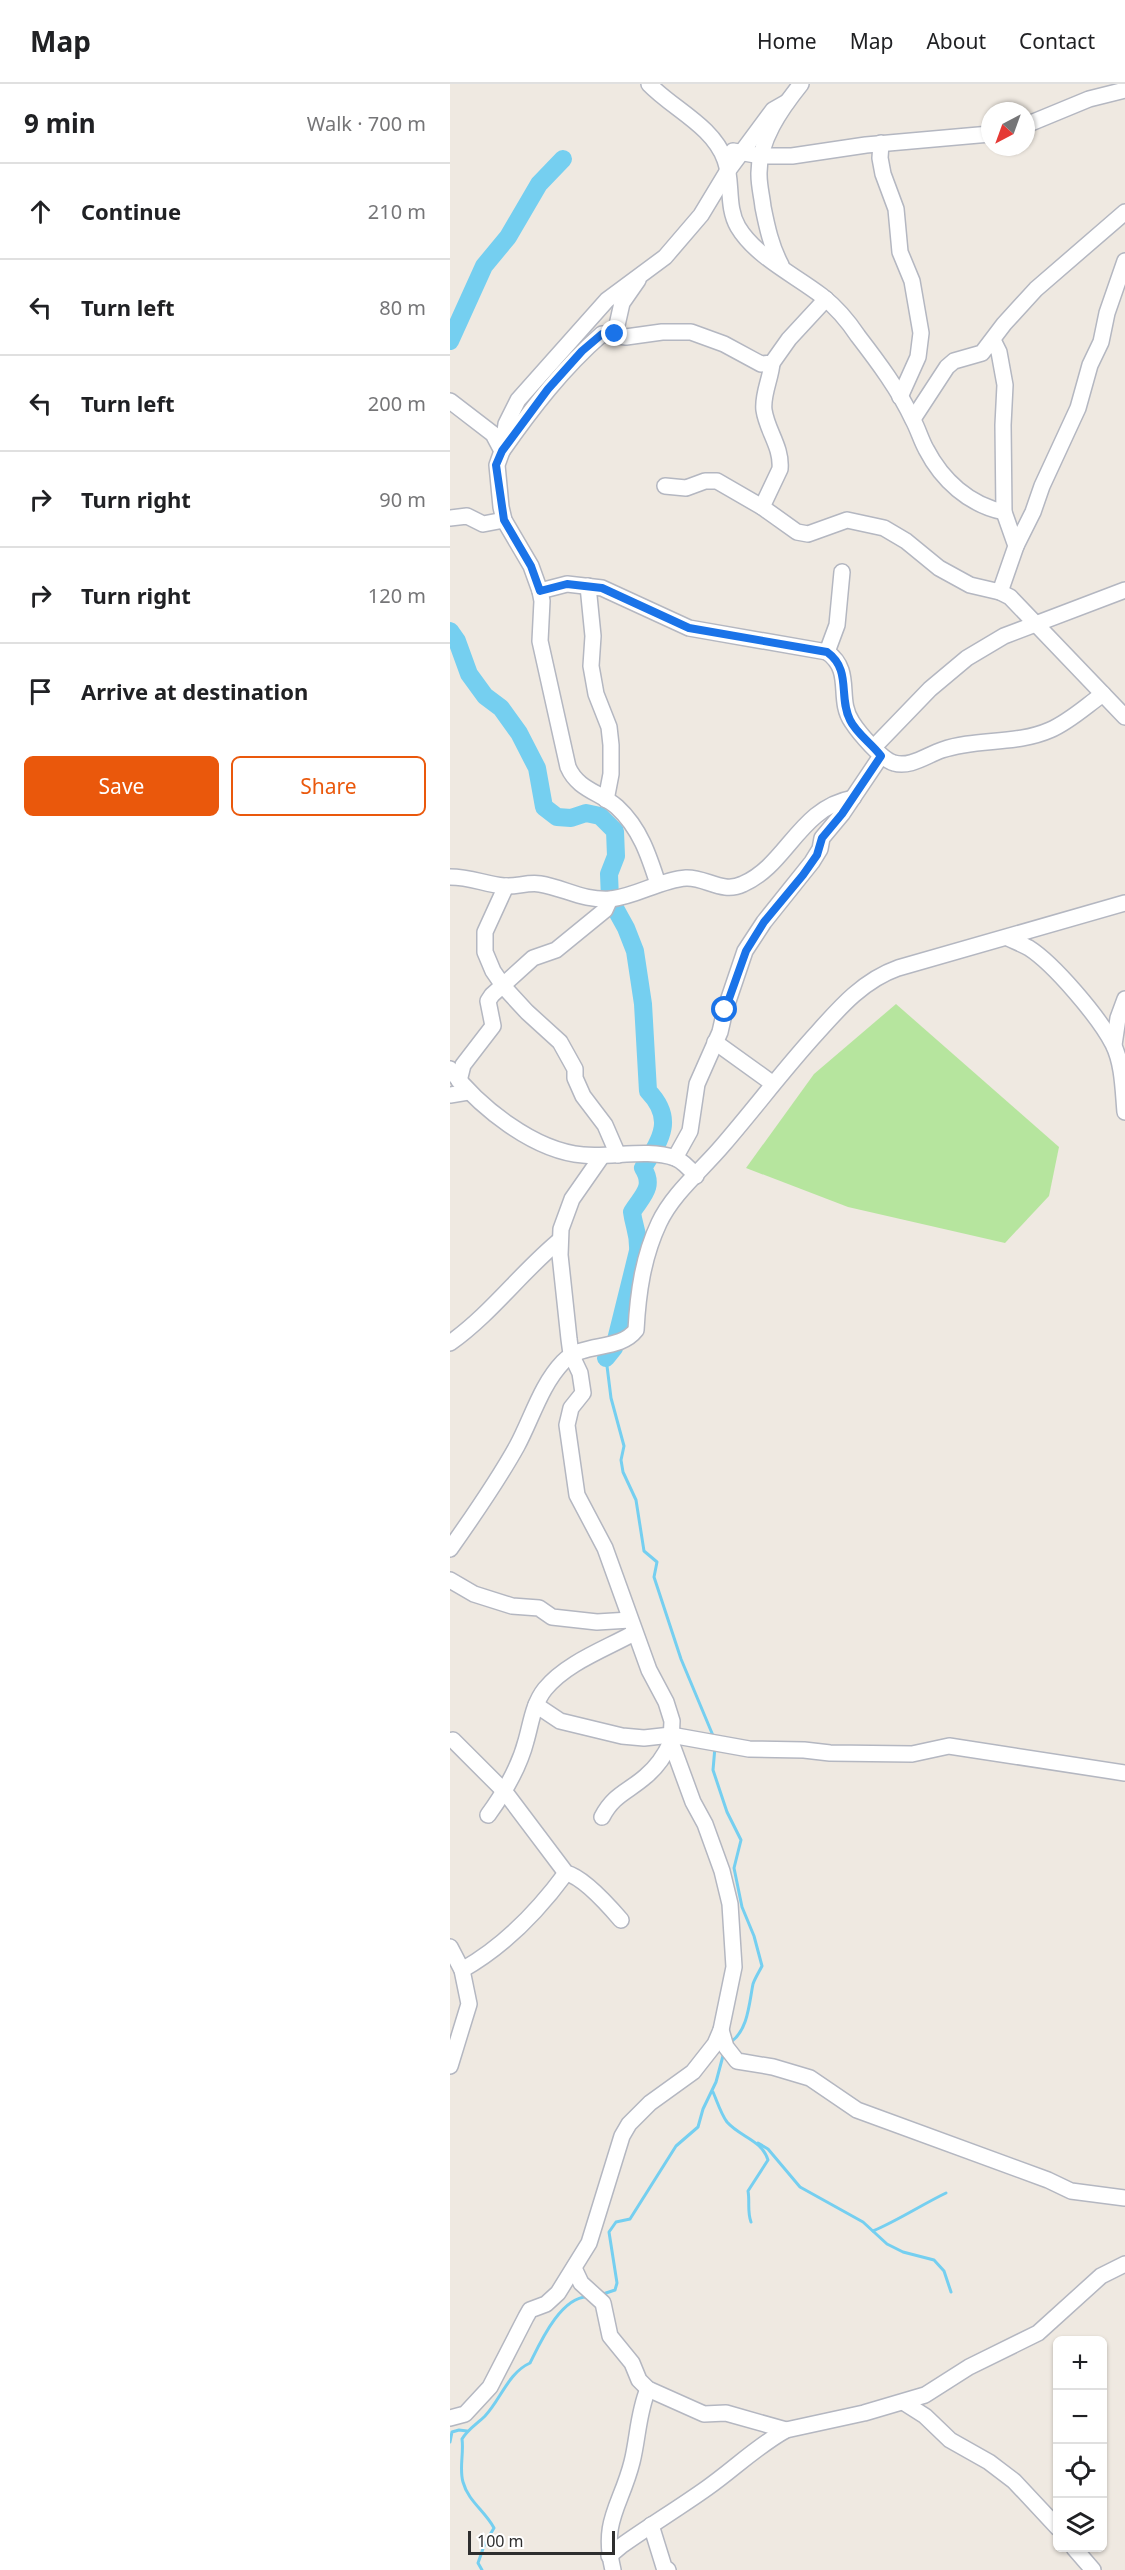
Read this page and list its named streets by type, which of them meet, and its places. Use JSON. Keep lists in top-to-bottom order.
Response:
{
  "scale_bar": "100 m",
  "north": "bottom left",
  "page": {
    "header": "Map",
    "nav": [
      "Home",
      "Map",
      "About",
      "Contact"
    ],
    "heading": ["9 min", "Walk · 700 m"],
    "list": [
      ["Continue", "210 m"],
      ["Turn left", "80 m"],
      ["Turn left", "200 m"],
      ["Turn right", "90 m"],
      ["Turn right", "120 m"],
      "Arrive at destination"
    ],
    "buttons": ["Save", "Share"],
    "map_buttons": ["+", "−"],
    "scale": "100 m"
  }
}
